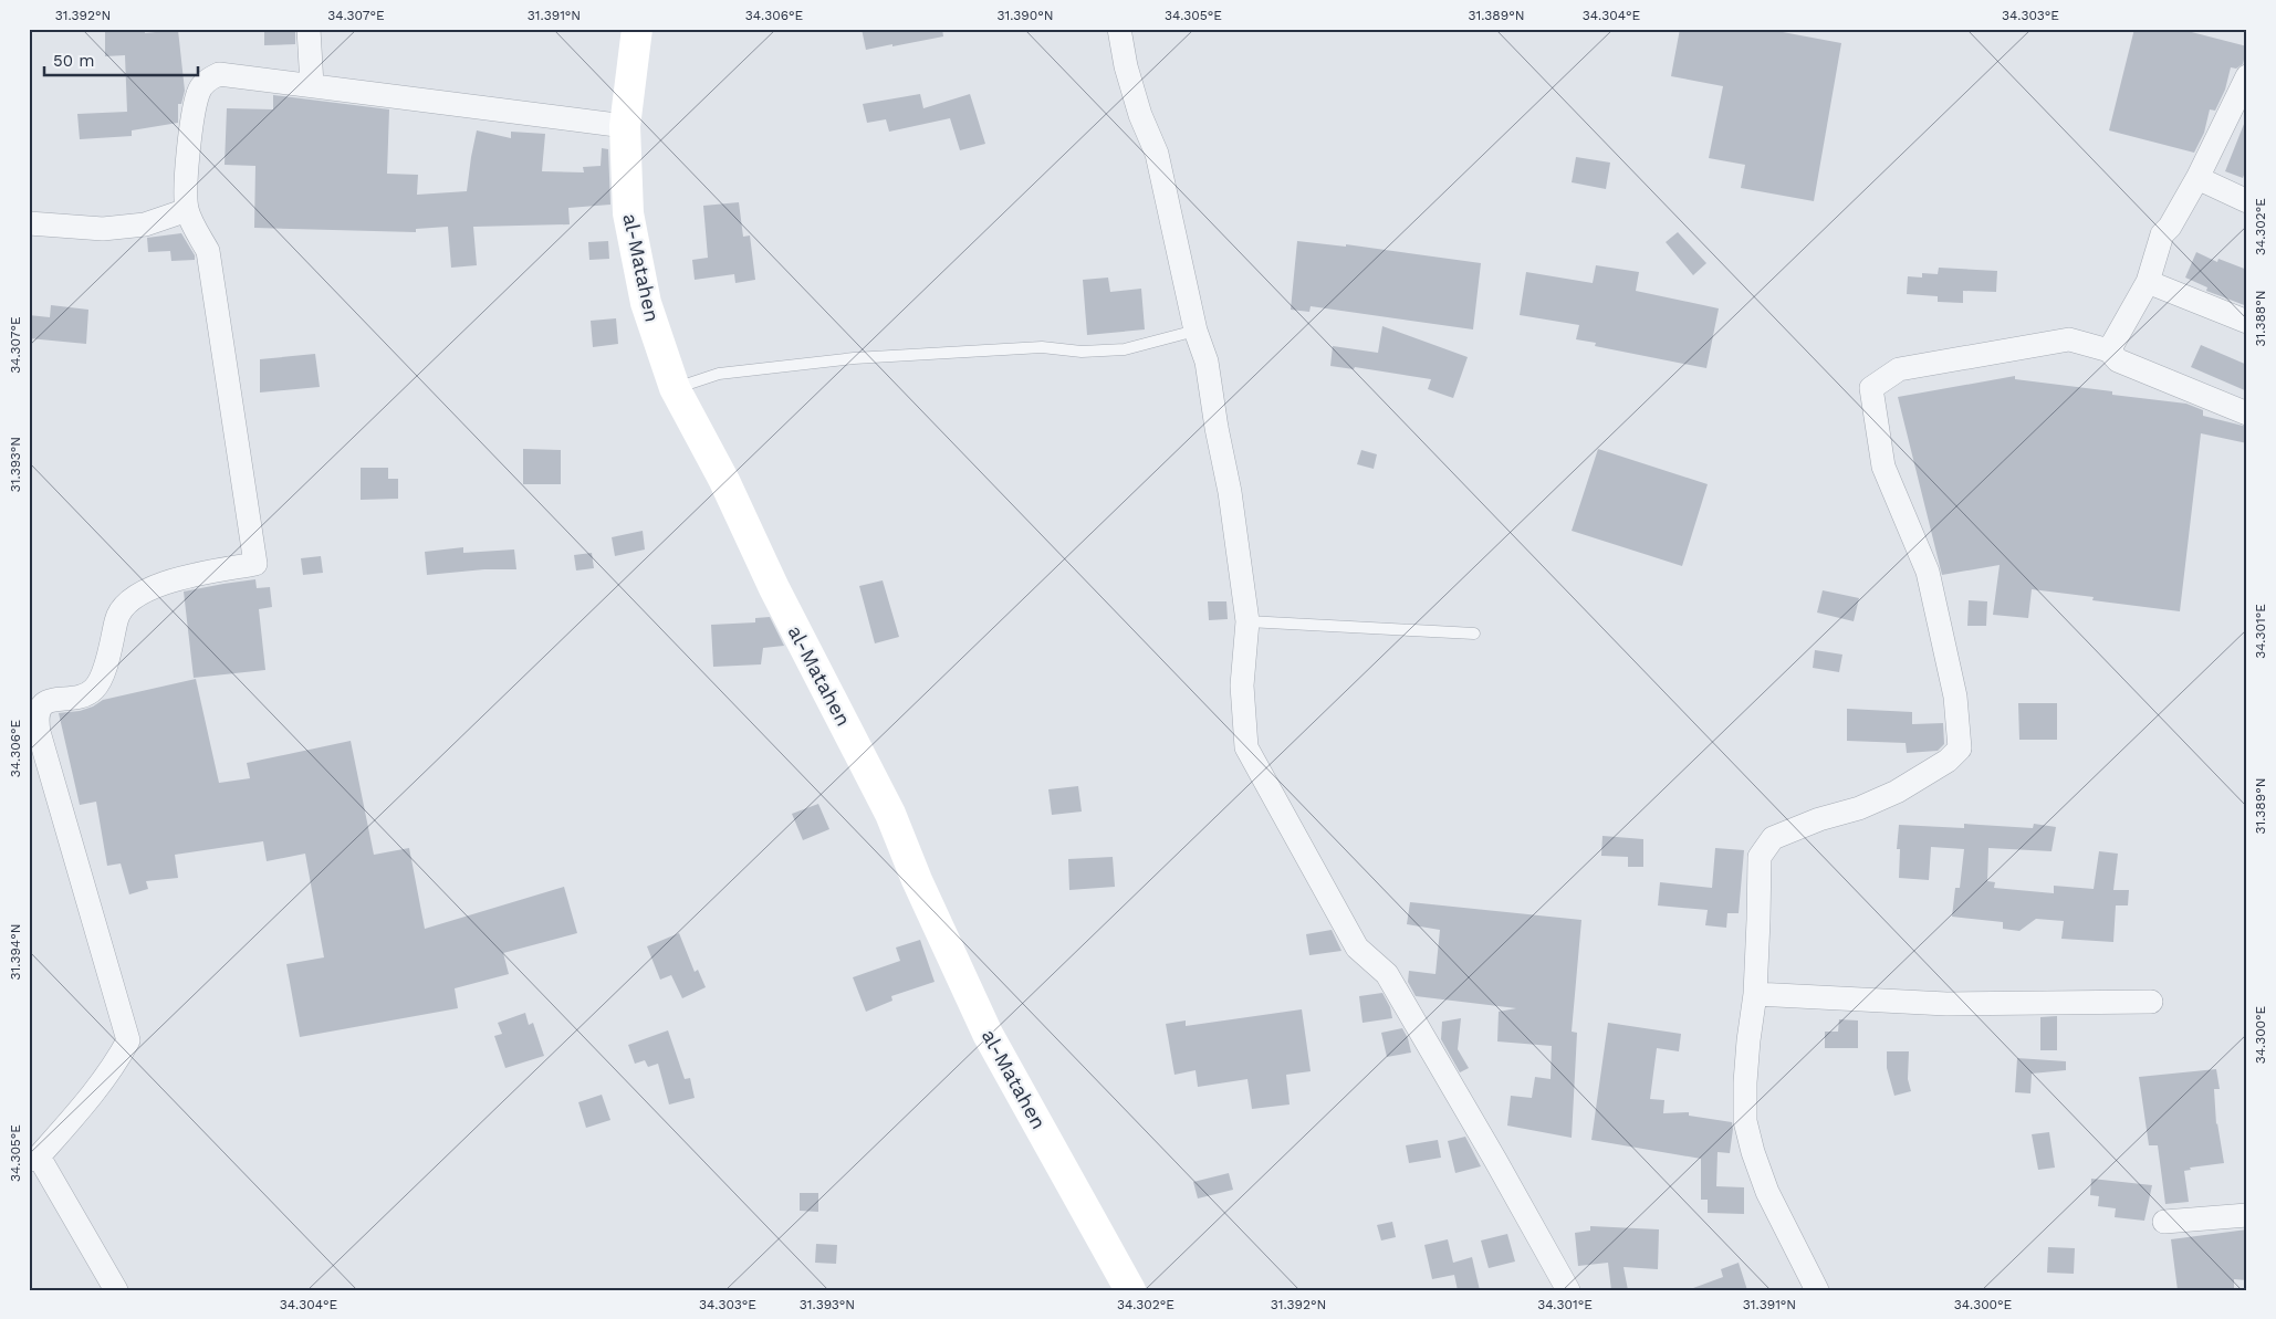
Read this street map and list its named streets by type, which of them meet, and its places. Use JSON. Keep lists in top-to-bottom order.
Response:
{
  "streets": {
    "main road": ["al-Matahen"]
  },
  "scale_bar": "50 m",
  "coordinates": [
    "31.392°N",
    "34.307°E",
    "31.391°N",
    "34.306°E",
    "31.390°N",
    "34.305°E",
    "31.389°N",
    "34.304°E",
    "34.303°E",
    "34.302°E",
    "31.388°N",
    "31.393°N",
    "34.301°E",
    "31.394°N",
    "34.300°E"
  ]
}
